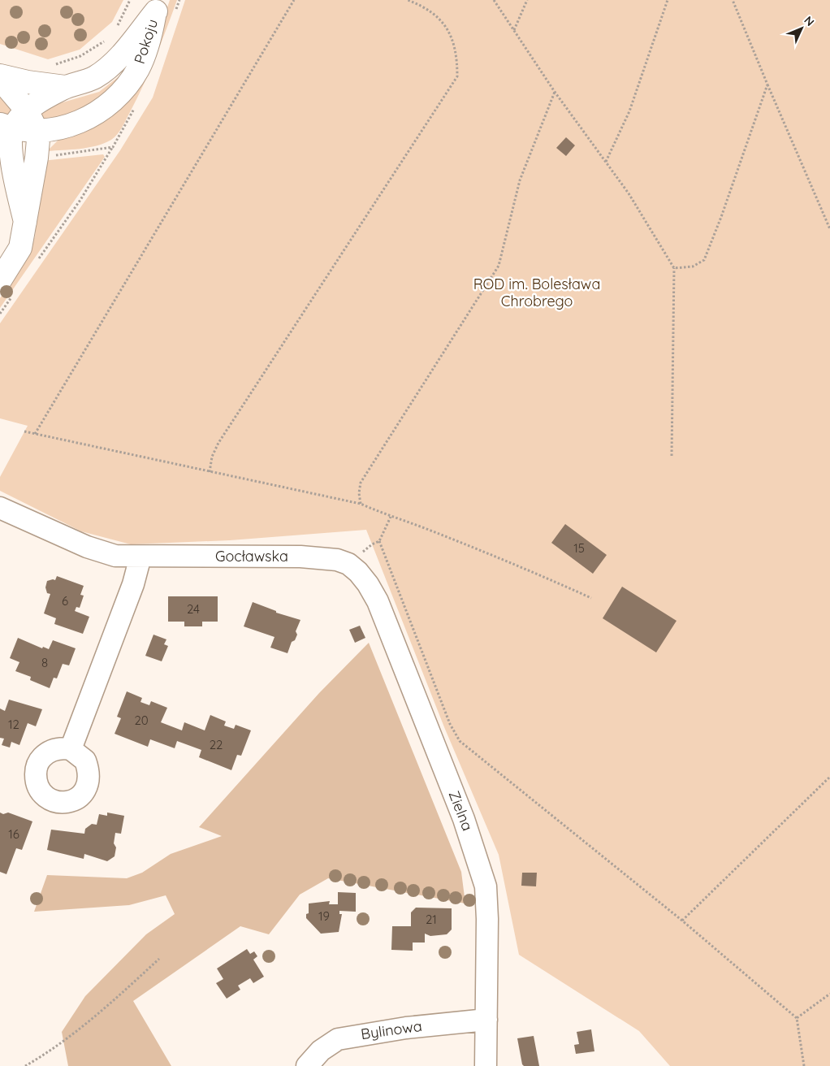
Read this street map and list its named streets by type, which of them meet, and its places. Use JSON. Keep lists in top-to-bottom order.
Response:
{
  "streets": {
    "street": [
      "Pokoju",
      "Gocławska",
      "Zielna",
      "Bylinowa"
    ]
  },
  "crossings": [
    ["Gocławska", "Zielna"],
    ["Zielna", "Bylinowa"]
  ],
  "parks": ["ROD im. Bolesława Chrobrego"],
  "house_numbers": [
    "15",
    "6",
    "24",
    "8",
    "20",
    "12",
    "22",
    "16",
    "19",
    "21"
  ],
  "north": "top right"
}
